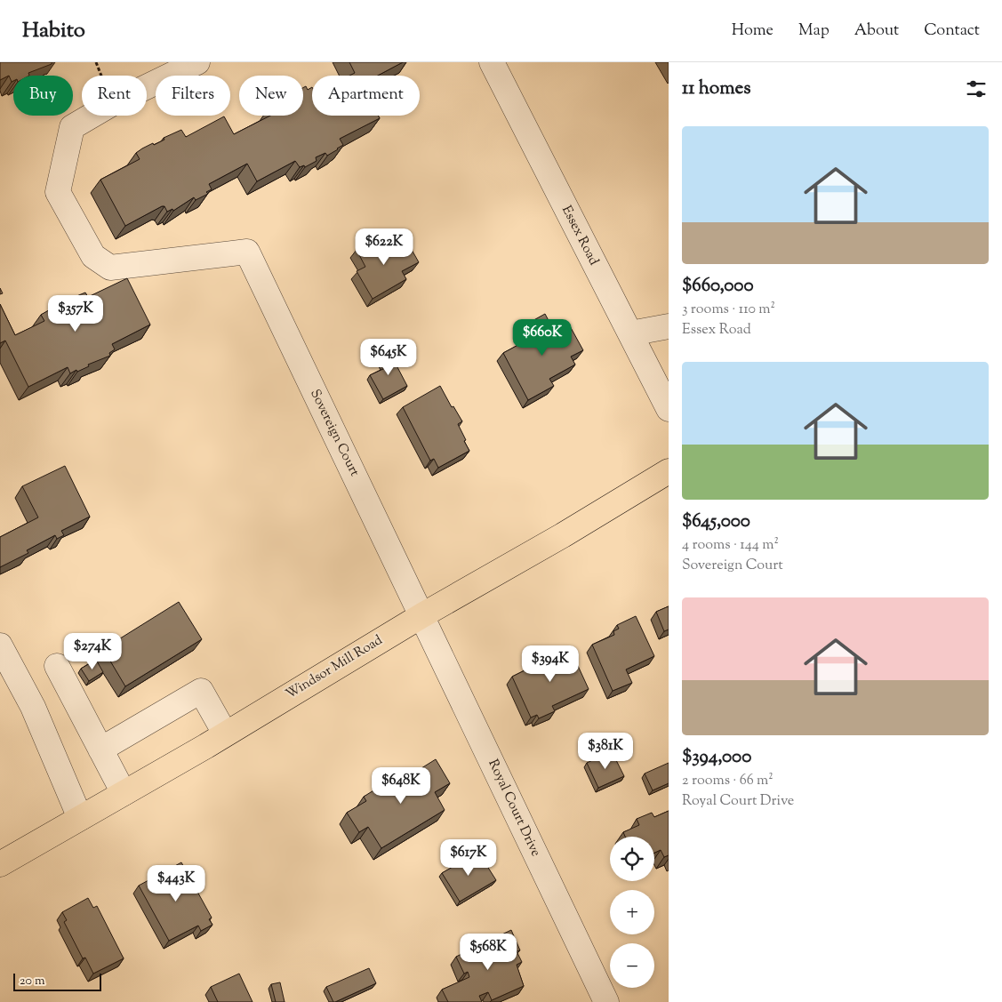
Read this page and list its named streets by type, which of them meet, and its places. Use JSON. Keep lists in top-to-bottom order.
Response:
{
  "streets": {
    "main road": ["Windsor Mill Road"],
    "street": ["Essex Road", "Sovereign Court", "Royal Court Drive"]
  },
  "crossings": [
    ["Sovereign Court", "Windsor Mill Road"],
    ["Sovereign Court", "Royal Court Drive"],
    ["Windsor Mill Road", "Royal Court Drive"]
  ],
  "scale_bar": "20 m",
  "page": {
    "header": "Habito",
    "nav": [
      "Home",
      "Map",
      "About",
      "Contact"
    ],
    "heading": "11 homes",
    "chip": [
      "Buy",
      "Rent",
      "Filters",
      "New",
      "Apartment"
    ],
    "list": [
      {
        "name": "$660,000",
        "note": "3 rooms · 110 m² · Essex Road"
      },
      {
        "name": "$645,000",
        "note": "4 rooms · 144 m² · Sovereign Court"
      },
      {
        "name": "$394,000",
        "note": "2 rooms · 66 m² · Royal Court Drive"
      }
    ],
    "price": [
      "$622K",
      "$357K",
      "$660K",
      "$645K",
      "$274K",
      "$394K",
      "$381K",
      "$648K",
      "$617K",
      "$443K",
      "$568K"
    ],
    "map_buttons": ["+", "−"],
    "scale": "20 m"
  }
}
